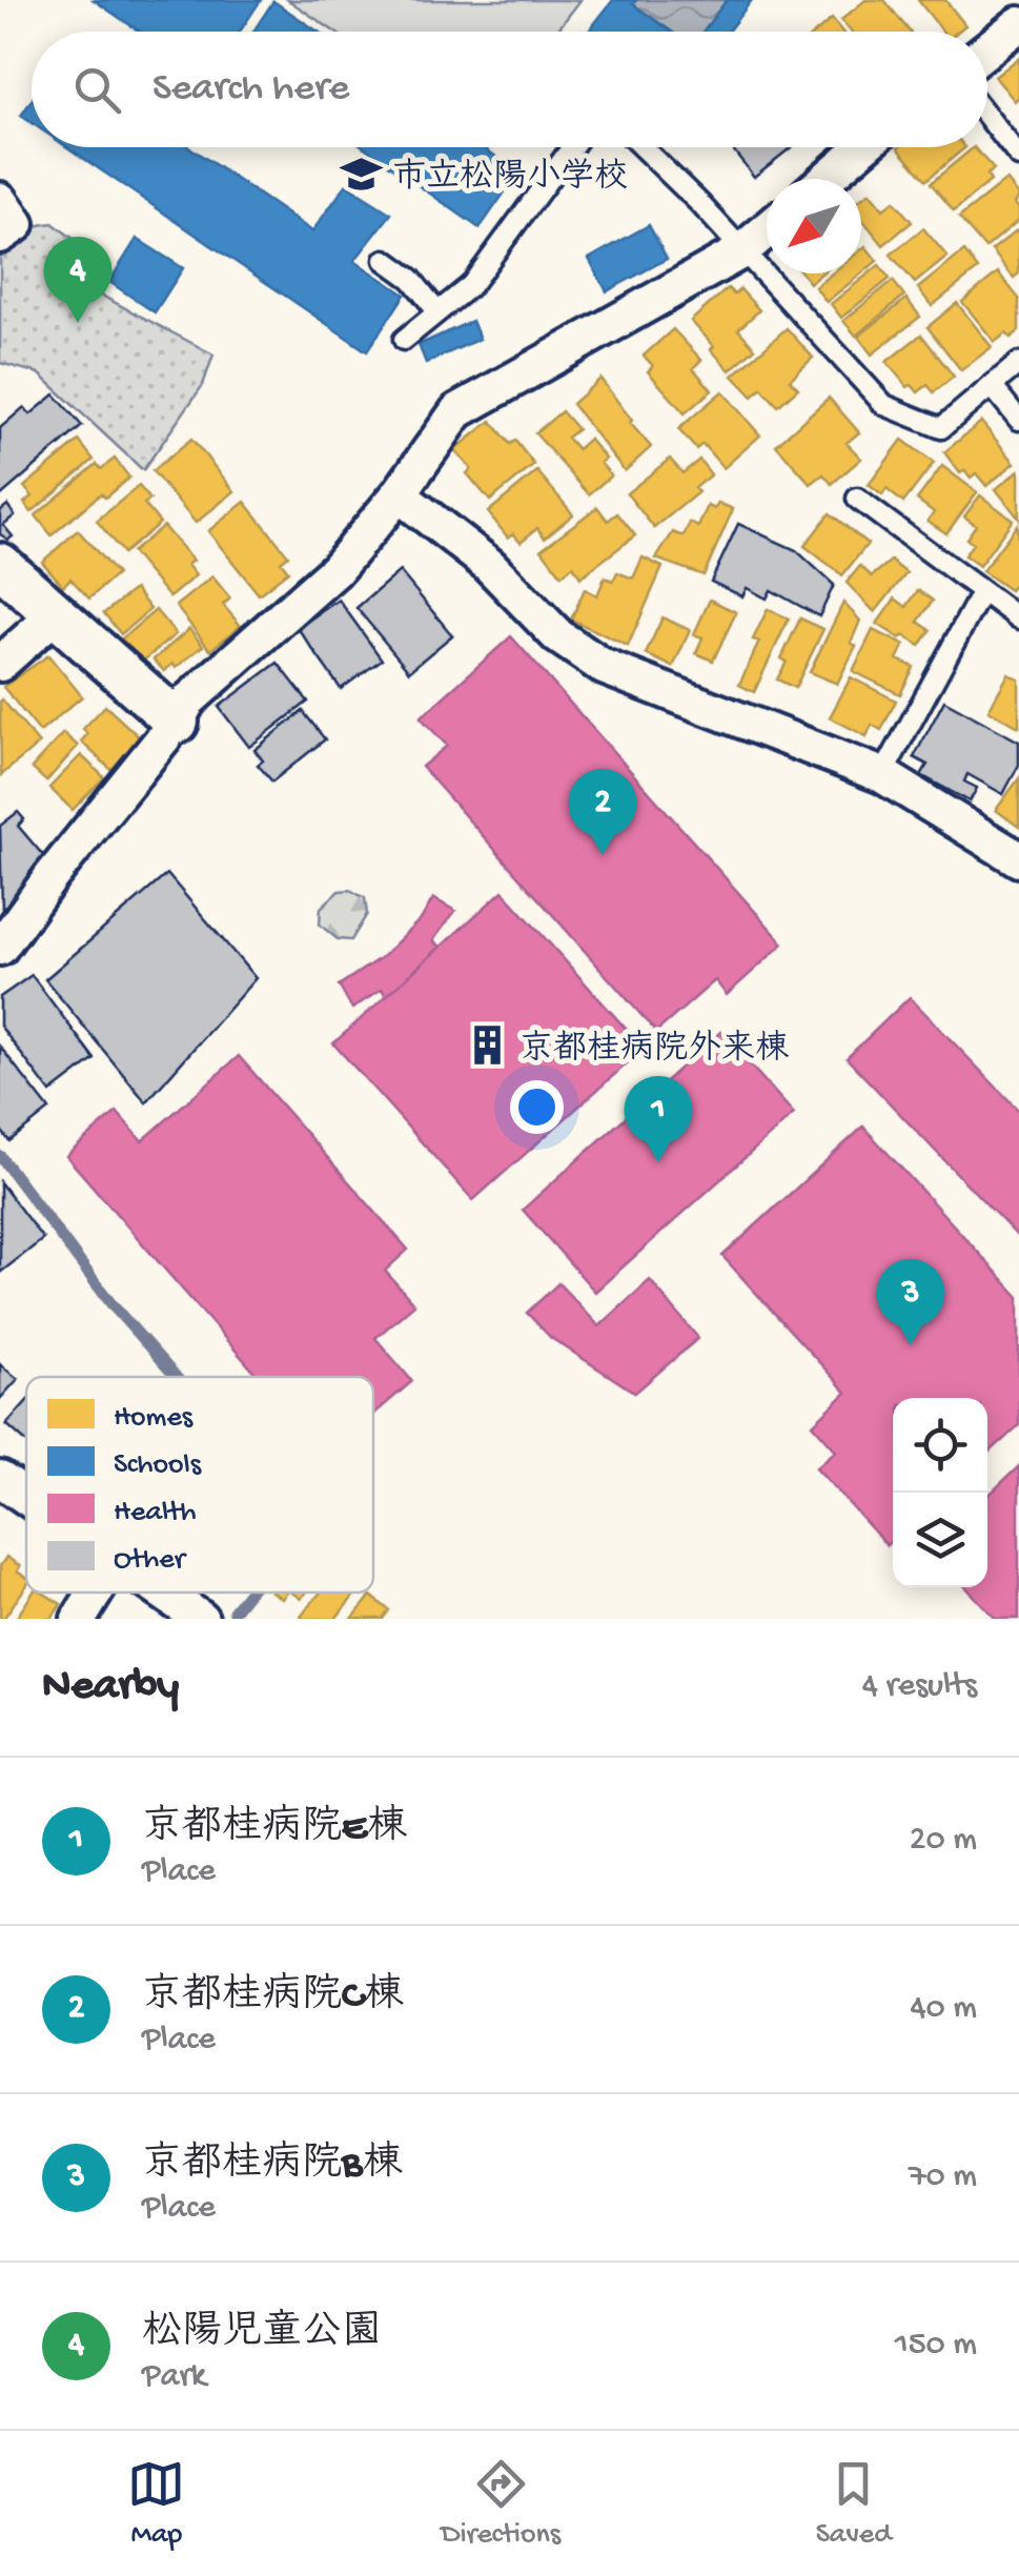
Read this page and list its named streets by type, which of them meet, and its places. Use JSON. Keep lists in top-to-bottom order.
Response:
{
  "places": {
    "school or university": ["市立松陽小学校"],
    "building": ["京都桂病院外来棟"]
  },
  "legend": [
    "Homes",
    "Schools",
    "Health",
    "Other"
  ],
  "north": "bottom left",
  "page": {
    "search": "Search here",
    "pins": [
      "4",
      "2",
      "1",
      "3"
    ],
    "heading": ["Nearby", "4 results"],
    "list": [
      {
        "mark": "1",
        "name": "京都桂病院E棟",
        "note": "Place",
        "value": "20 m"
      },
      {
        "mark": "2",
        "name": "京都桂病院C棟",
        "note": "Place",
        "value": "40 m"
      },
      {
        "mark": "3",
        "name": "京都桂病院B棟",
        "note": "Place",
        "value": "70 m"
      },
      {
        "mark": "4",
        "name": "松陽児童公園",
        "note": "Park",
        "value": "150 m"
      }
    ],
    "nav": ["Map", "Directions", "Saved"]
  }
}
